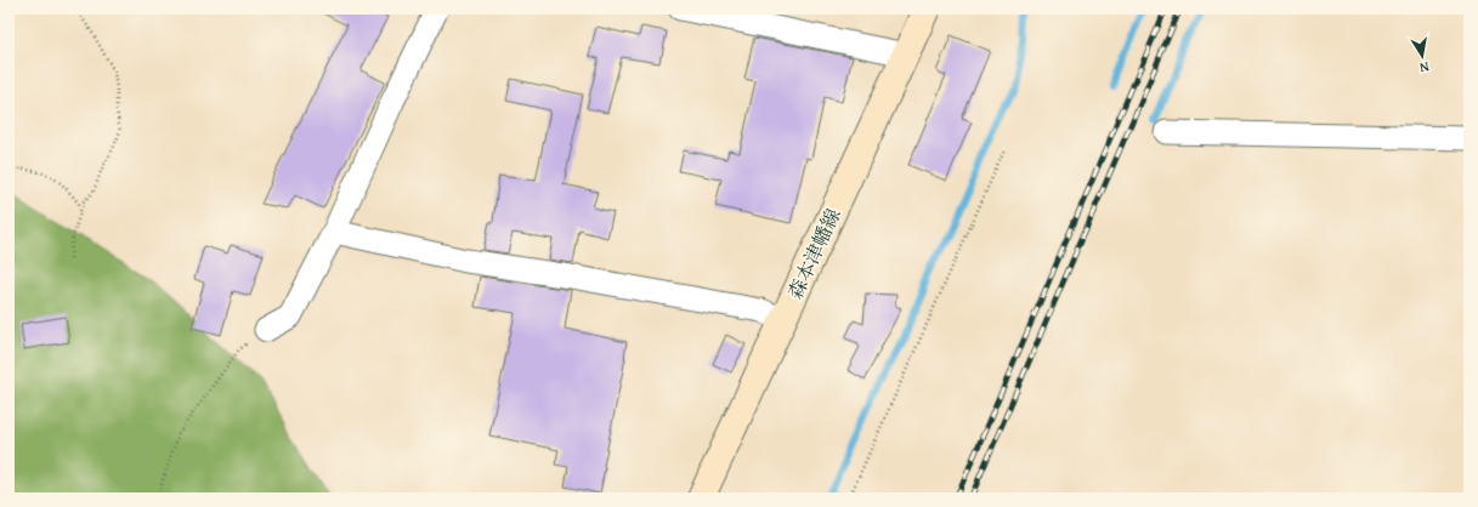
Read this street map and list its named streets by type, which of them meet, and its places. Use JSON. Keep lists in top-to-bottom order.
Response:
{
  "streets": {
    "main road": ["森本津幡線"]
  },
  "north": "bottom"
}
